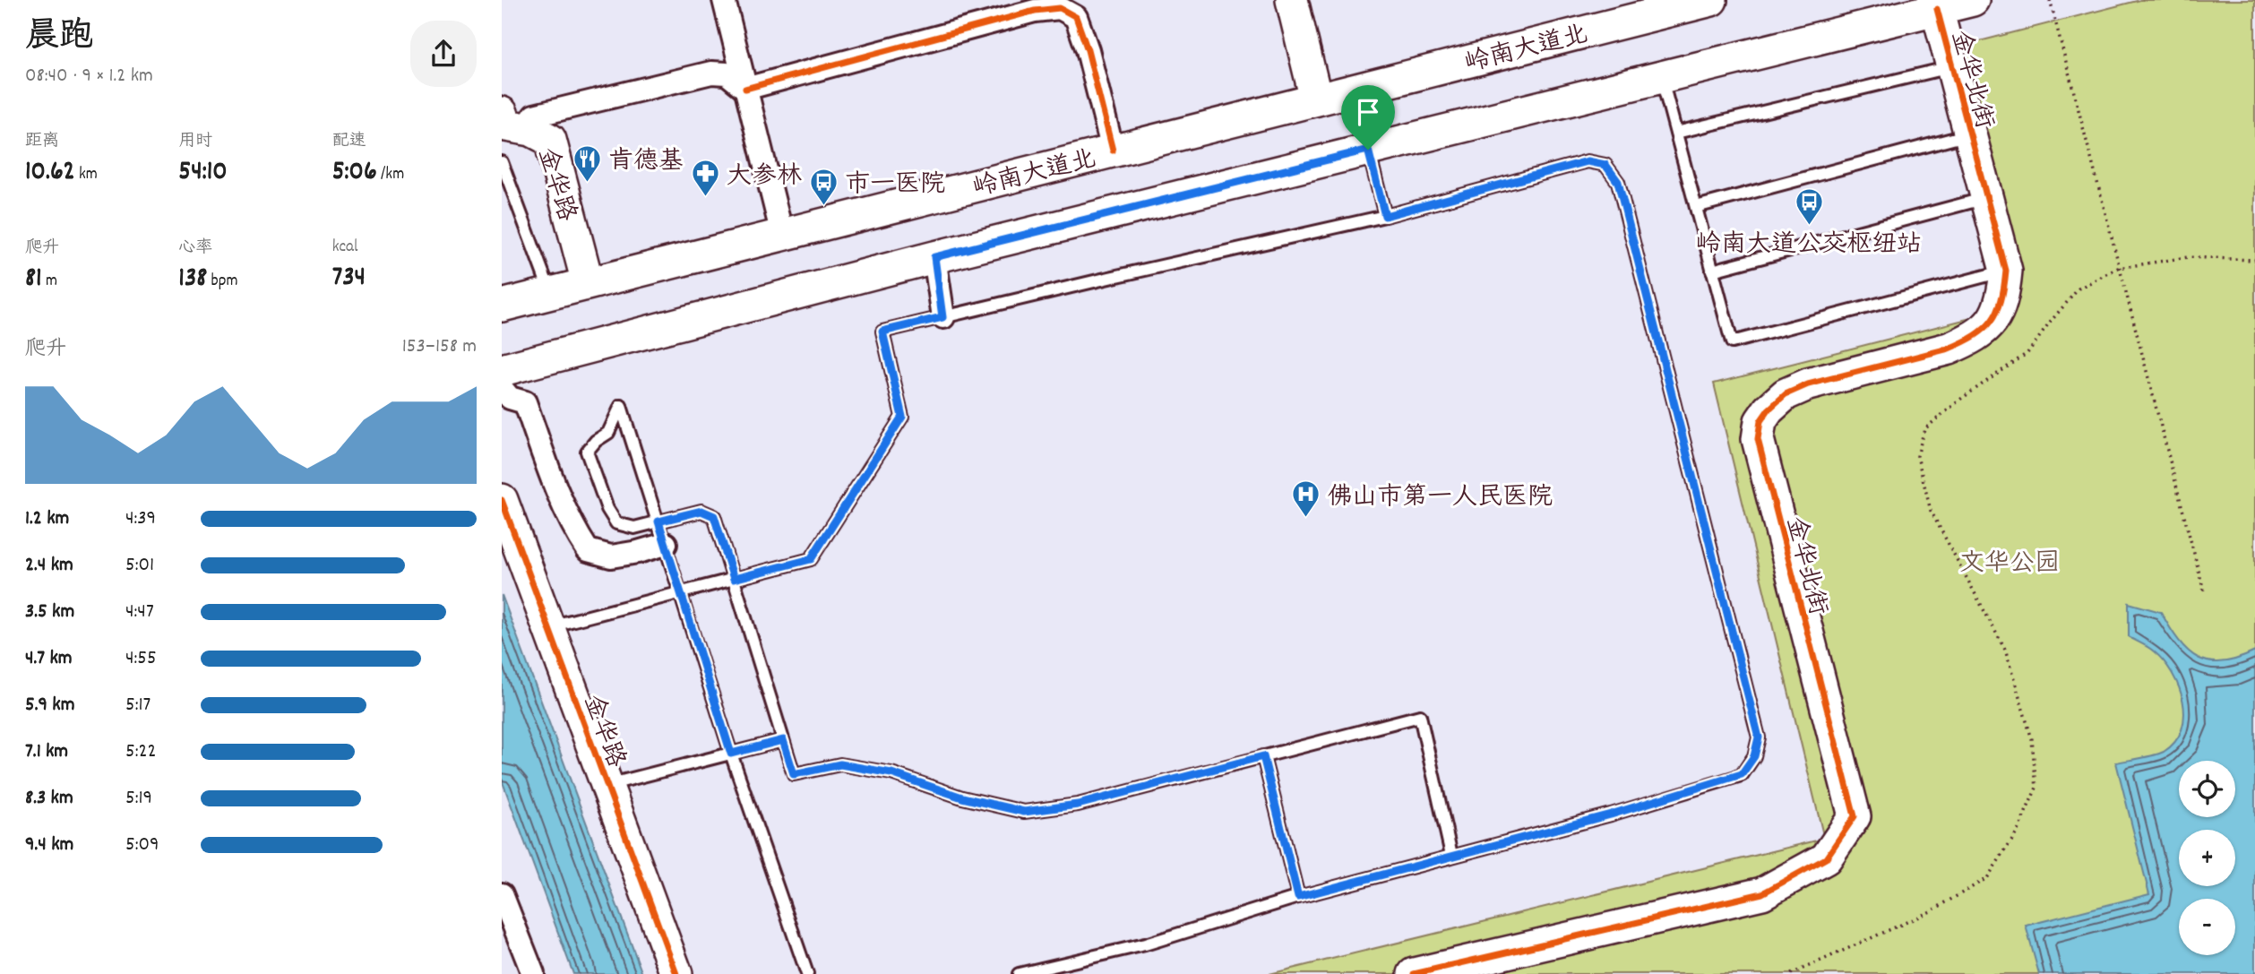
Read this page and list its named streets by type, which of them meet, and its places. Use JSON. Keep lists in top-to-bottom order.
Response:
{
  "streets": {
    "main road": ["岭南大道北", "金华北街", "金华路"]
  },
  "crossings": [
    ["岭南大道北", "金华路"]
  ],
  "parks": ["文华公园"],
  "places": {
    "restaurant": ["肯德基"],
    "pharmacy": ["大参林"],
    "bus stop": ["市一医院", "岭南大道公交枢纽站"],
    "hospital": ["佛山市第一人民医院"]
  },
  "page": {
    "heading": ["晨跑", "08:40 · 9 × 1.2 km"],
    "stats": [
      ["距离", "10.62 km"],
      ["用时", "54:10"],
      ["配速", "5:06 /km"],
      ["爬升", "81 m"],
      ["心率", "138 bpm"],
      ["kcal", "734"]
    ],
    "chart": ["爬升", "153–158 m"],
    "list": [
      {
        "name": "1.2 km",
        "note": "4:39"
      },
      {
        "name": "2.4 km",
        "note": "5:01"
      },
      {
        "name": "3.5 km",
        "note": "4:47"
      },
      {
        "name": "4.7 km",
        "note": "4:55"
      },
      {
        "name": "5.9 km",
        "note": "5:17"
      },
      {
        "name": "7.1 km",
        "note": "5:22"
      },
      {
        "name": "8.3 km",
        "note": "5:19"
      },
      {
        "name": "9.4 km",
        "note": "5:09"
      }
    ],
    "map_buttons": ["+", "−"]
  }
}
